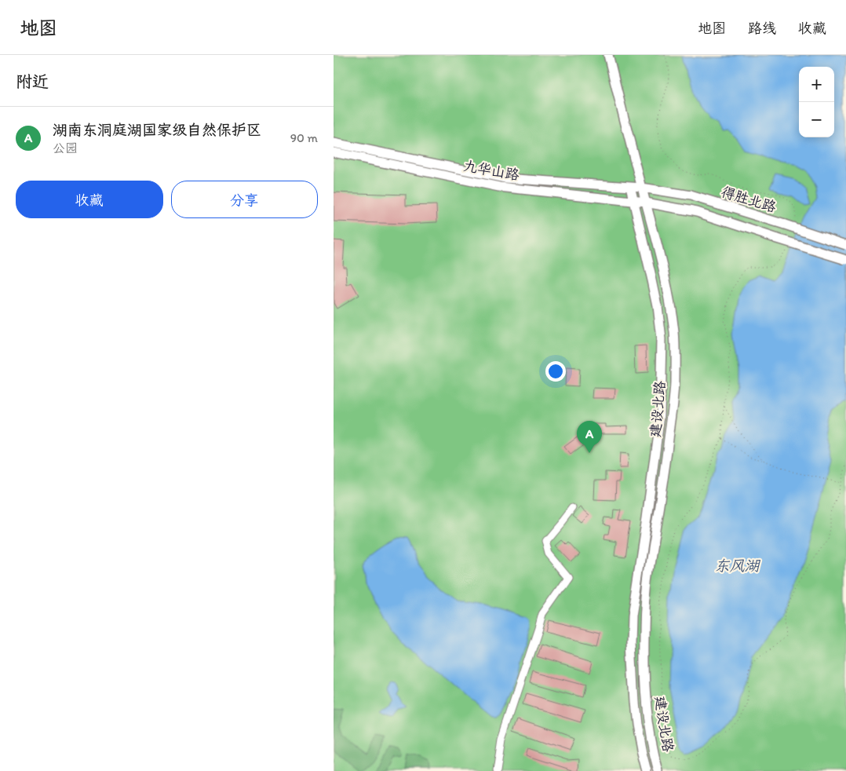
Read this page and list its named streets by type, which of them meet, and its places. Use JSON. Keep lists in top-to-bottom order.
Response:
{
  "streets": {
    "main road": ["九华山路", "得胜北路", "建设北路"]
  },
  "crossings": [
    ["九华山路", "得胜北路"],
    ["九华山路", "建设北路"],
    ["得胜北路", "建设北路"]
  ],
  "water": ["东风湖"],
  "page": {
    "header": "地图",
    "nav": ["地图", "路线", "收藏"],
    "heading": "附近",
    "map_buttons": ["+", "−"],
    "list": [
      {
        "mark": "A",
        "name": "湖南东洞庭湖国家级自然保护区",
        "note": "公园",
        "value": "90 m"
      }
    ],
    "buttons": ["收藏", "分享"],
    "pins": "A"
  }
}
